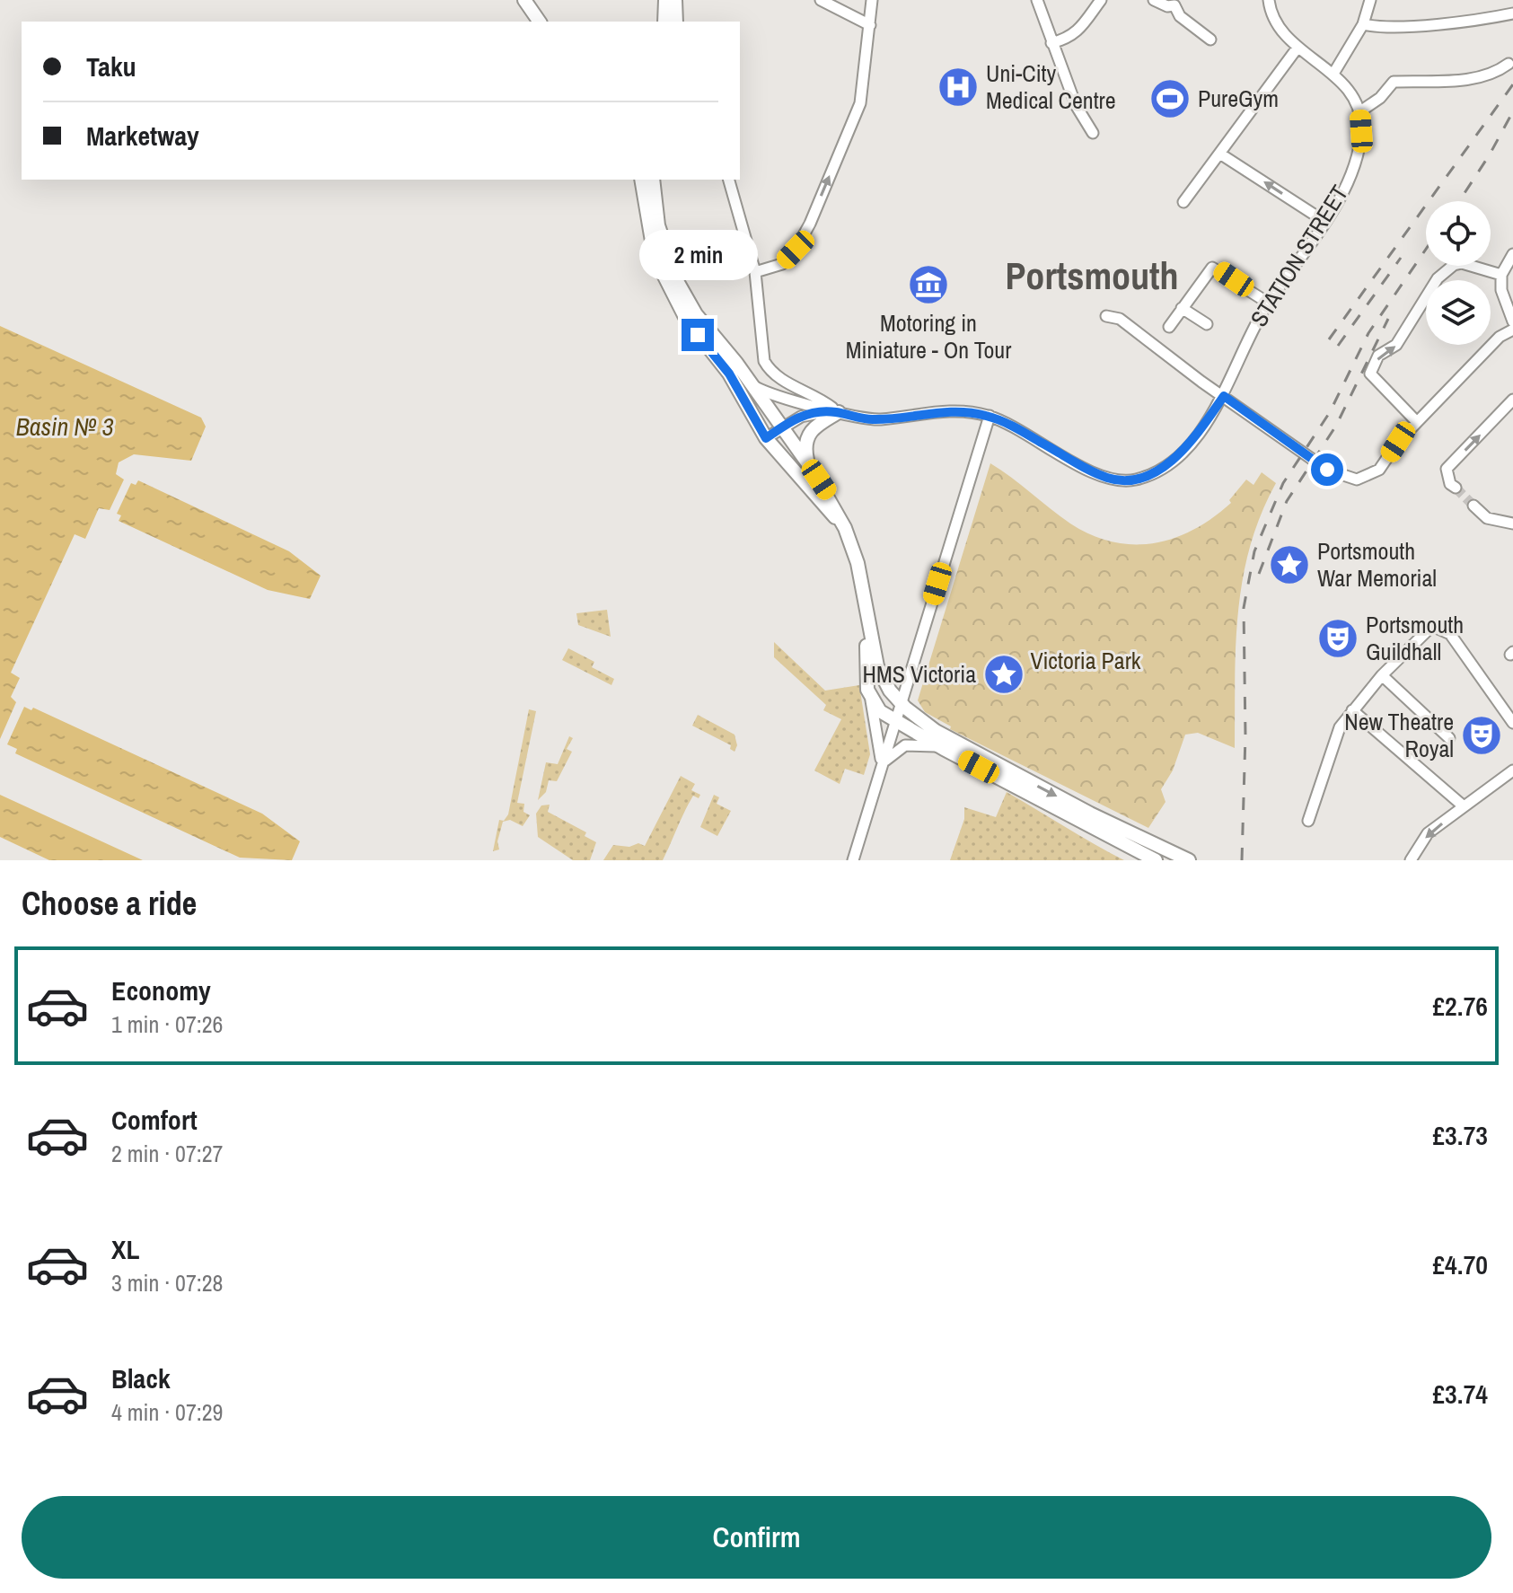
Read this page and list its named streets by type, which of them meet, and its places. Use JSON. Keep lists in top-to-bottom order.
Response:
{
  "streets": {
    "street": ["STATION STREET"]
  },
  "districts": ["Portsmouth"],
  "water": ["Basin № 3"],
  "parks": ["Victoria Park"],
  "places": {
    "hospital": ["Uni-City Medical Centre"],
    "sports": ["PureGym"],
    "museum": ["Motoring in Miniature - On Tour"],
    "place": ["Portsmouth War Memorial", "HMS Victoria"],
    "theatre": ["Portsmouth Guildhall", "New Theatre Royal"]
  },
  "page": {
    "banner": ["Taku", "Marketway"],
    "bubble": "2 min",
    "heading": "Choose a ride",
    "list": [
      {
        "name": "Economy",
        "note": "1 min · 07:26",
        "value": "£2.76"
      },
      {
        "name": "Comfort",
        "note": "2 min · 07:27",
        "value": "£3.73"
      },
      {
        "name": "XL",
        "note": "3 min · 07:28",
        "value": "£4.70"
      },
      {
        "name": "Black",
        "note": "4 min · 07:29",
        "value": "£3.74"
      }
    ],
    "buttons": "Confirm"
  }
}
